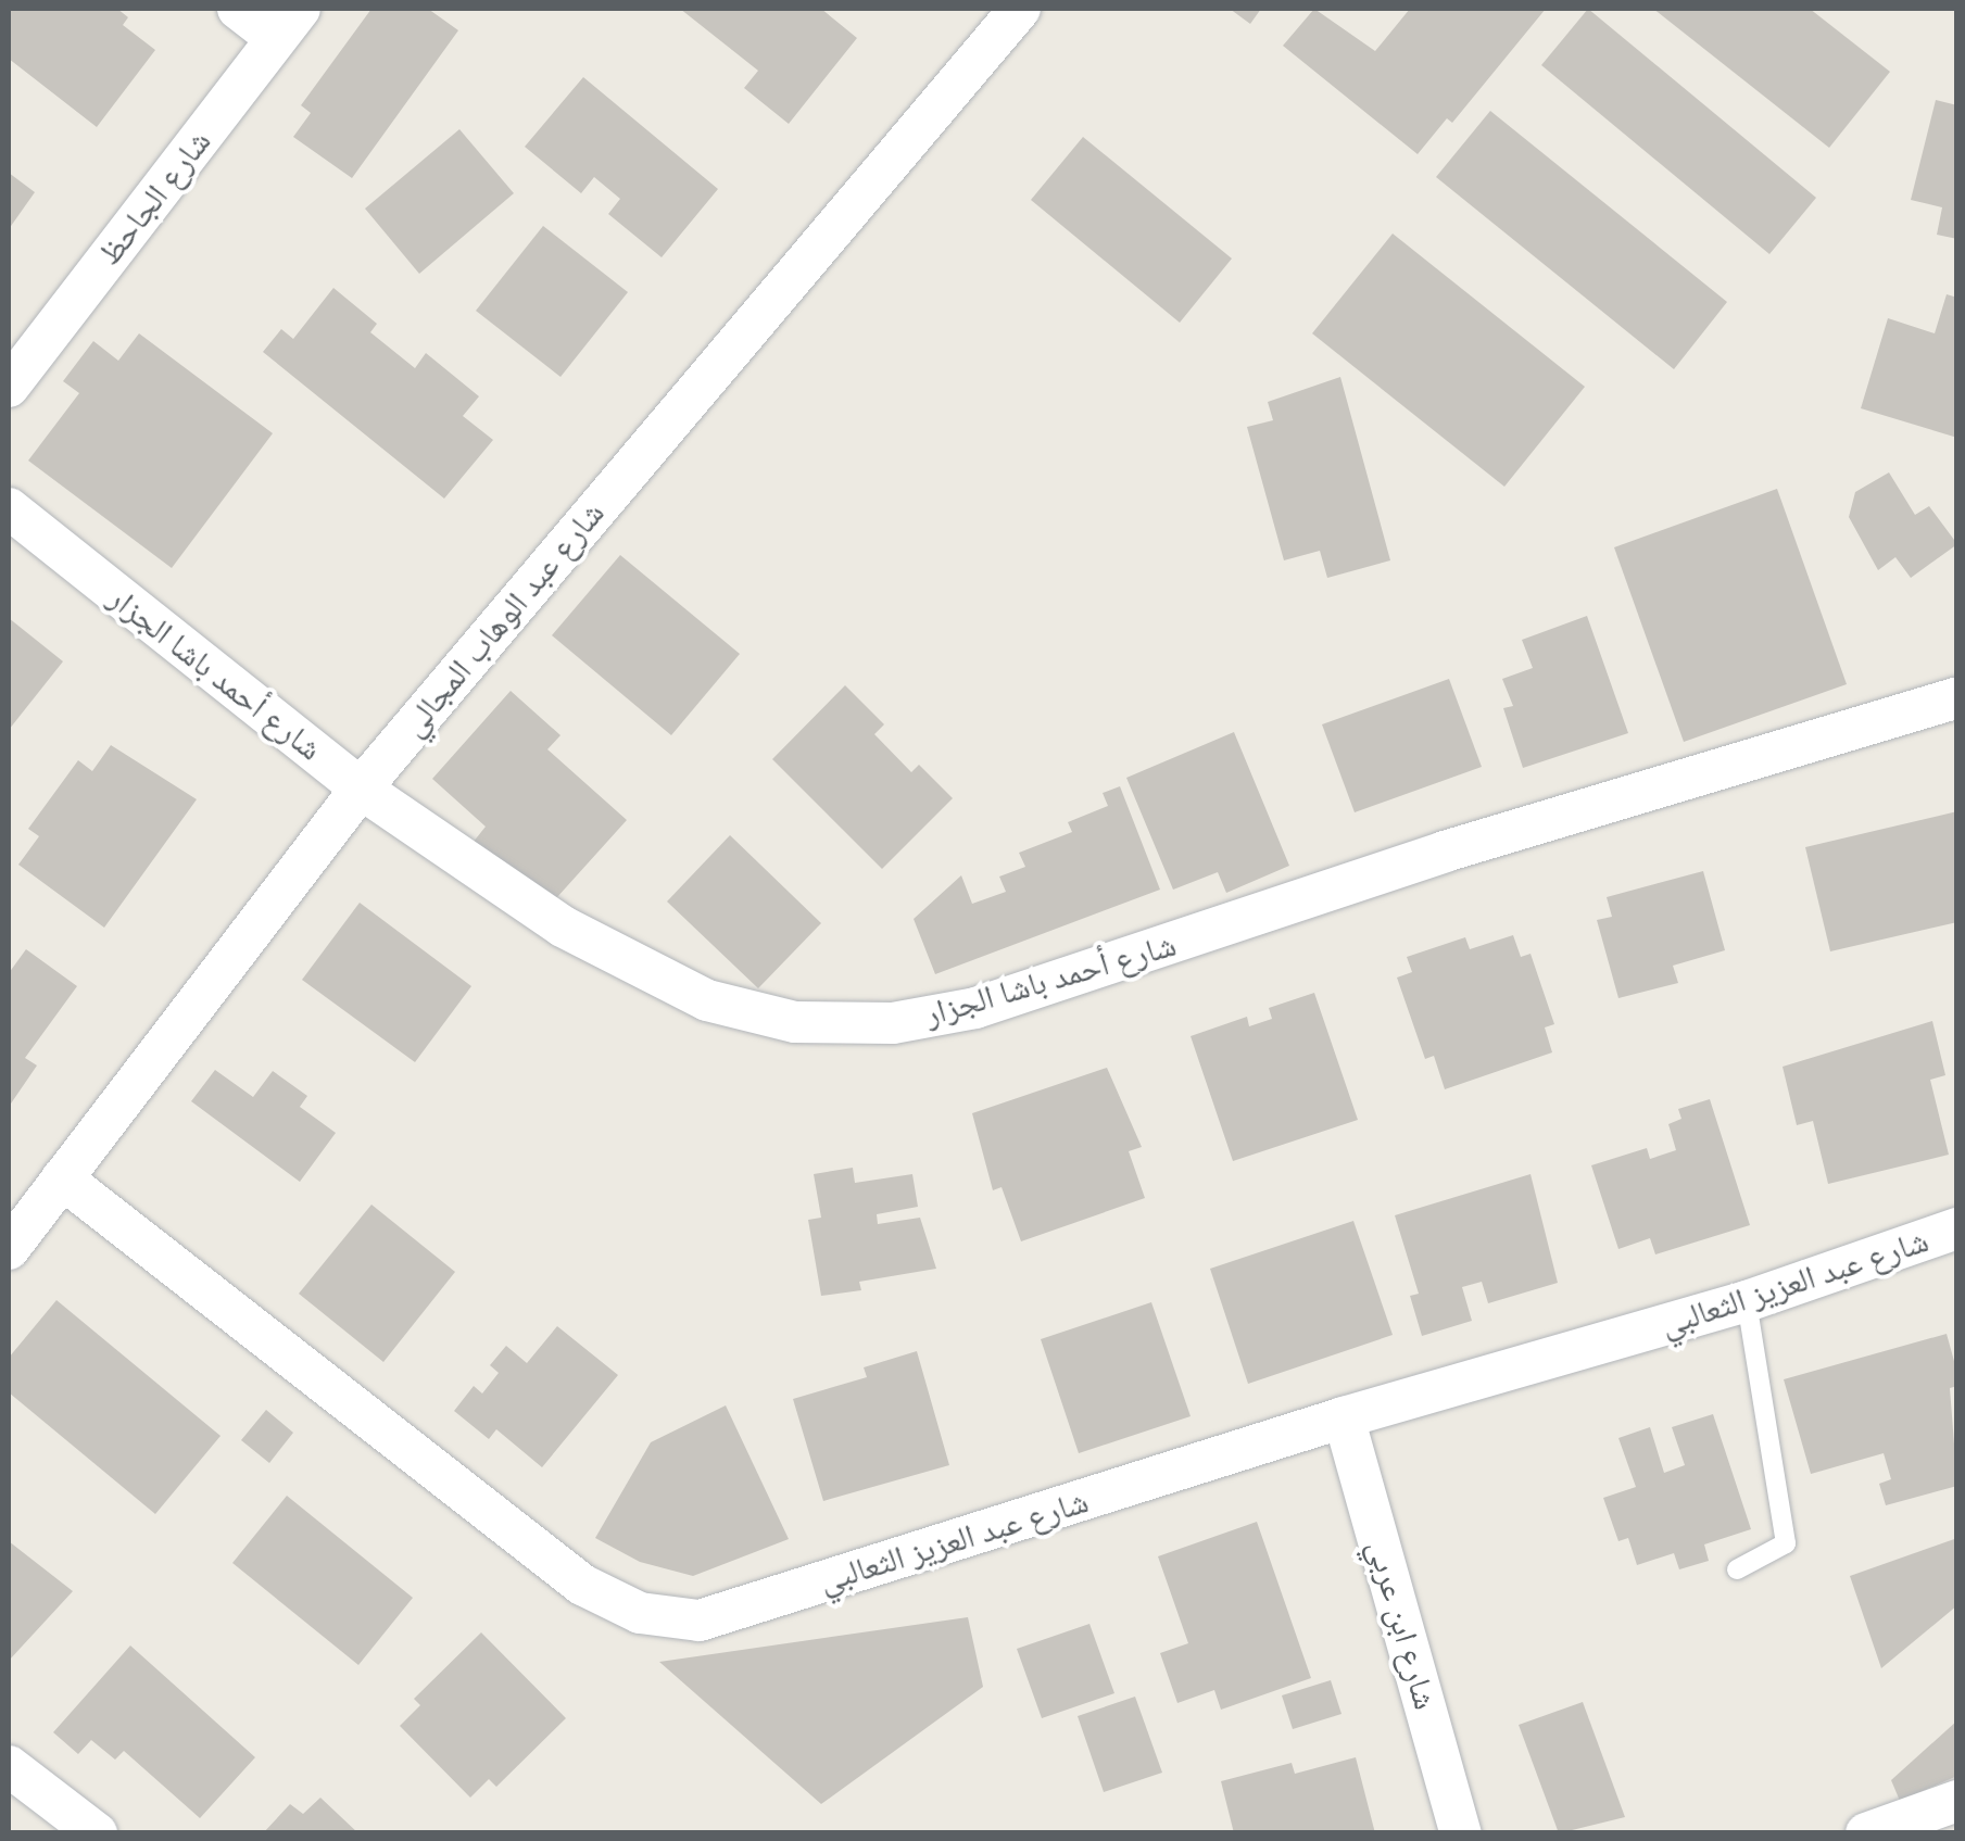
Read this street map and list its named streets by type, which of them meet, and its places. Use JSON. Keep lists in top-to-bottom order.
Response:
{
  "streets": {
    "street": [
      "شارع الجاحظ",
      "شارع عبد الوهاب المجالي",
      "شارع أحمد باشا الجزار",
      "شارع عبد العزيز الثعالبي",
      "شارع ابن عربي"
    ]
  },
  "crossings": [
    ["شارع عبد الوهاب المجالي", "شارع أحمد باشا الجزار"],
    ["شارع عبد الوهاب المجالي", "شارع عبد العزيز الثعالبي"],
    ["شارع عبد العزيز الثعالبي", "شارع ابن عربي"]
  ]
}
